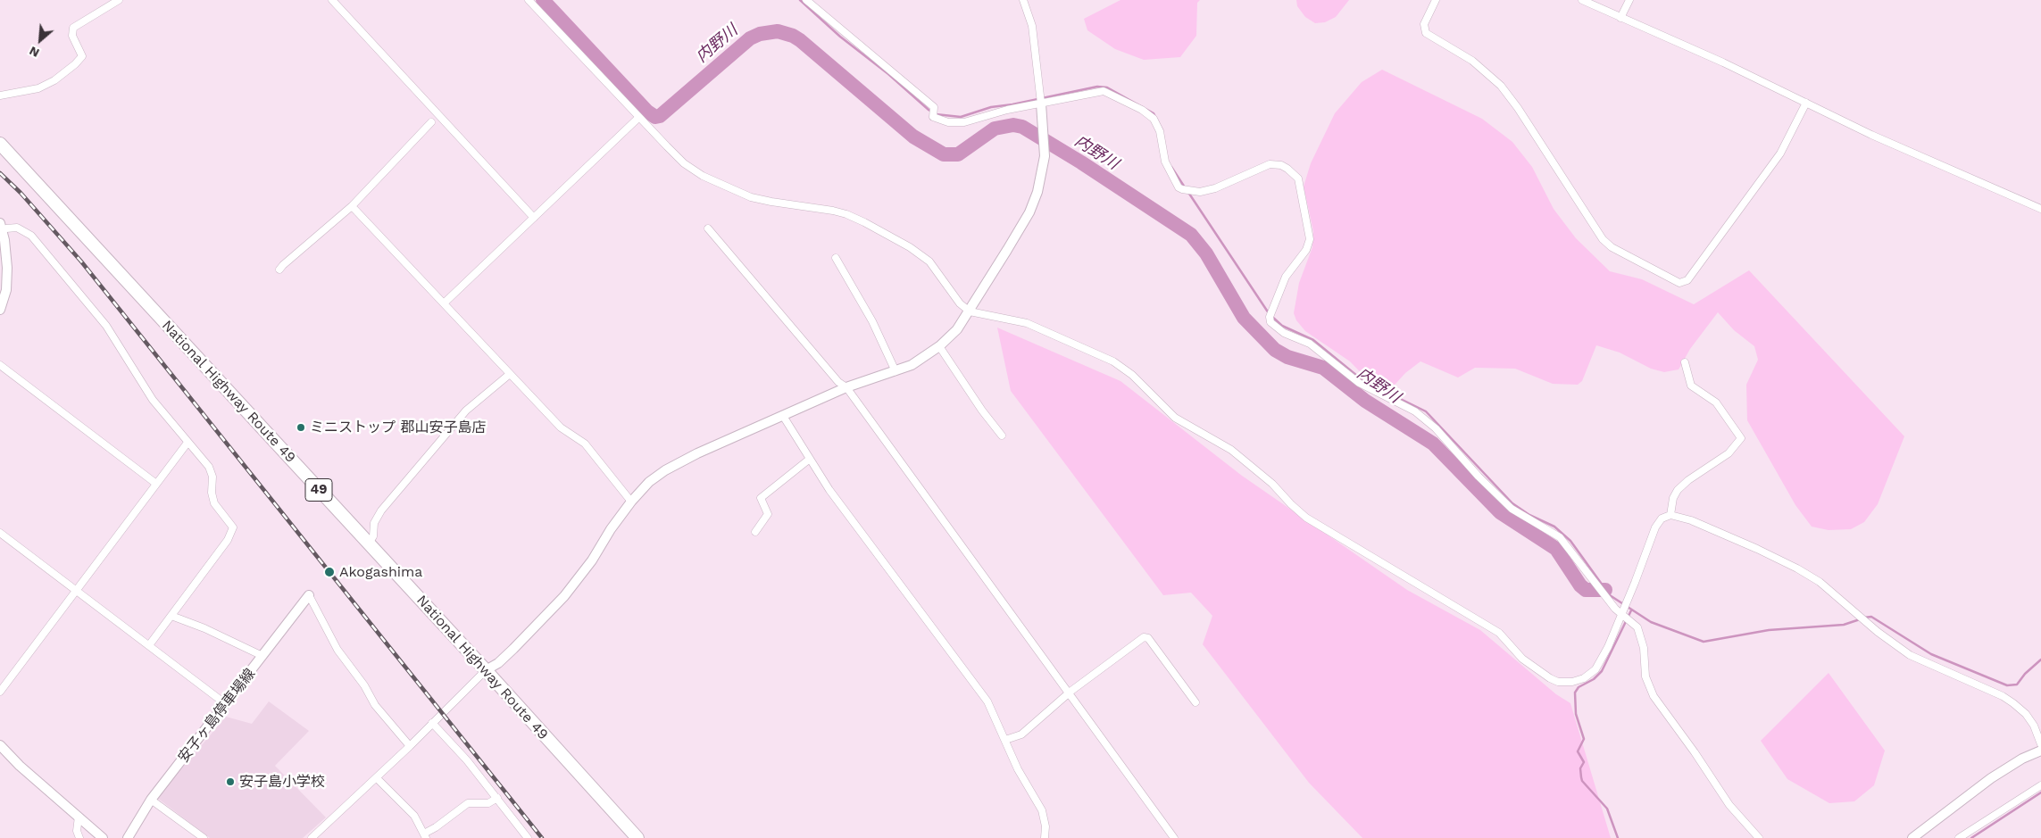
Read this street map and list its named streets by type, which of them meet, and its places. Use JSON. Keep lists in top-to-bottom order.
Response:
{
  "streets": {
    "highway": ["National Highway Route 49", "49"],
    "street": ["安子ヶ島停車場線"]
  },
  "water": ["内野川"],
  "places": ["ミニストップ 郡山安子島店", "Akogashima", "安子島小学校"],
  "north": "bottom left"
}
